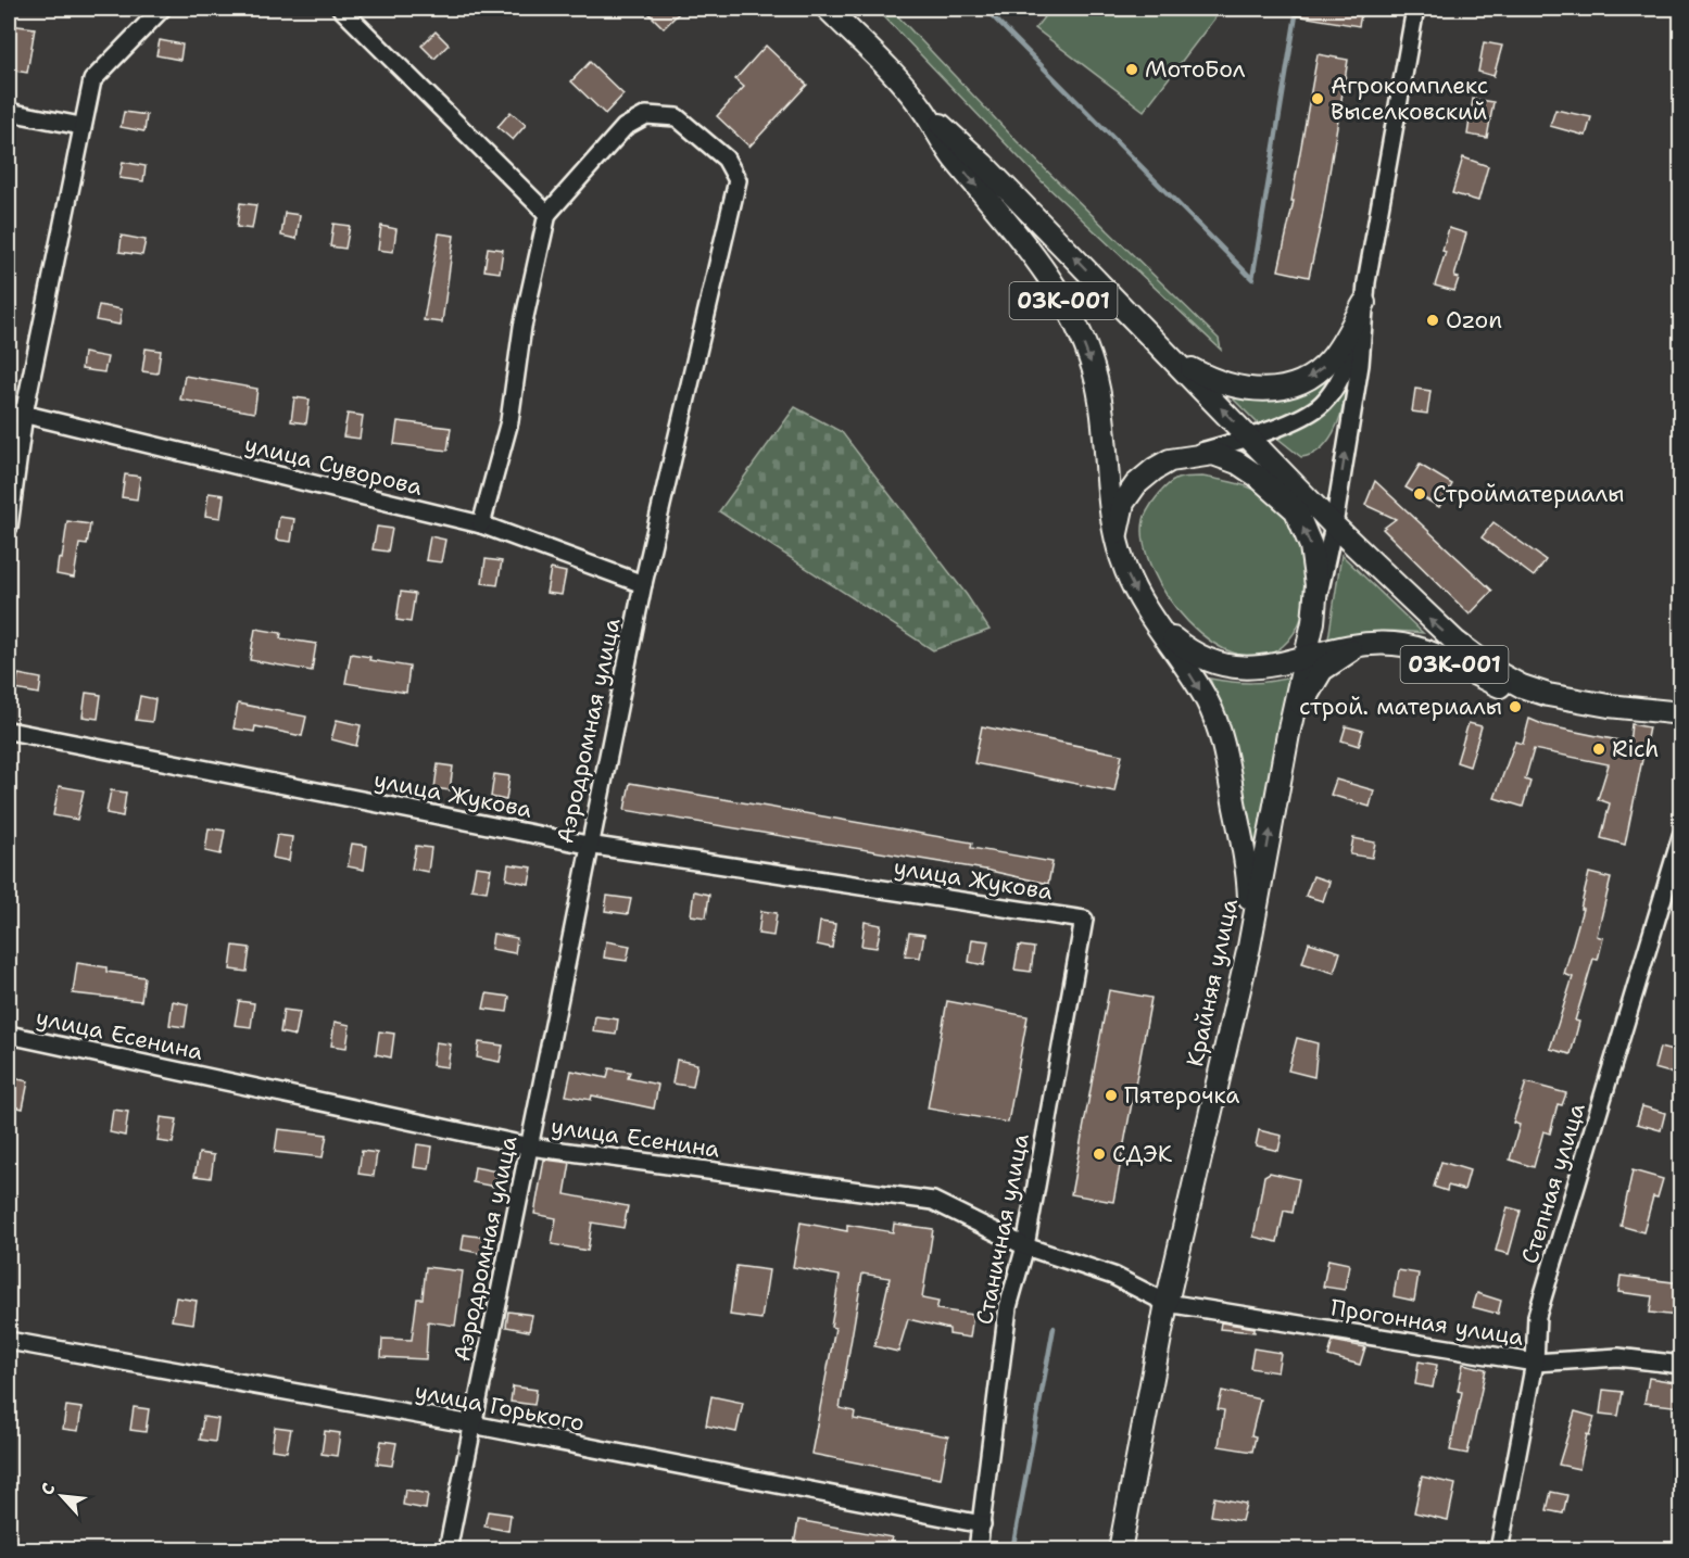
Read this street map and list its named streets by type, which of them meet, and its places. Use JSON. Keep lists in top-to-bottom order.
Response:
{
  "streets": {
    "main road": ["03К-001", "Крайняя улица"],
    "street": [
      "улица Суворова",
      "Аэродромная улица",
      "улица Жукова",
      "улица Есенина",
      "Степная улица",
      "Станичная улица",
      "Прогонная улица",
      "улица Горького"
    ]
  },
  "crossings": [
    ["03К-001", "Крайняя улица"],
    ["улица Суворова", "Аэродромная улица"],
    ["Аэродромная улица", "улица Жукова"],
    ["Аэродромная улица", "улица Есенина"],
    ["Аэродромная улица", "улица Горького"],
    ["улица Жукова", "Станичная улица"],
    ["Крайняя улица", "улица Есенина"],
    ["Крайняя улица", "Прогонная улица"],
    ["улица Есенина", "Станичная улица"],
    ["улица Есенина", "Прогонная улица"],
    ["Степная улица", "Прогонная улица"],
    ["Станичная улица", "улица Горького"]
  ],
  "places": [
    "МотоБол",
    "Агрокомплекс Выселковский",
    "Ozon",
    "Стройматериалы",
    "строй. материалы",
    "Rich",
    "Пятерочка",
    "СДЭК"
  ],
  "north": "top left"
}
